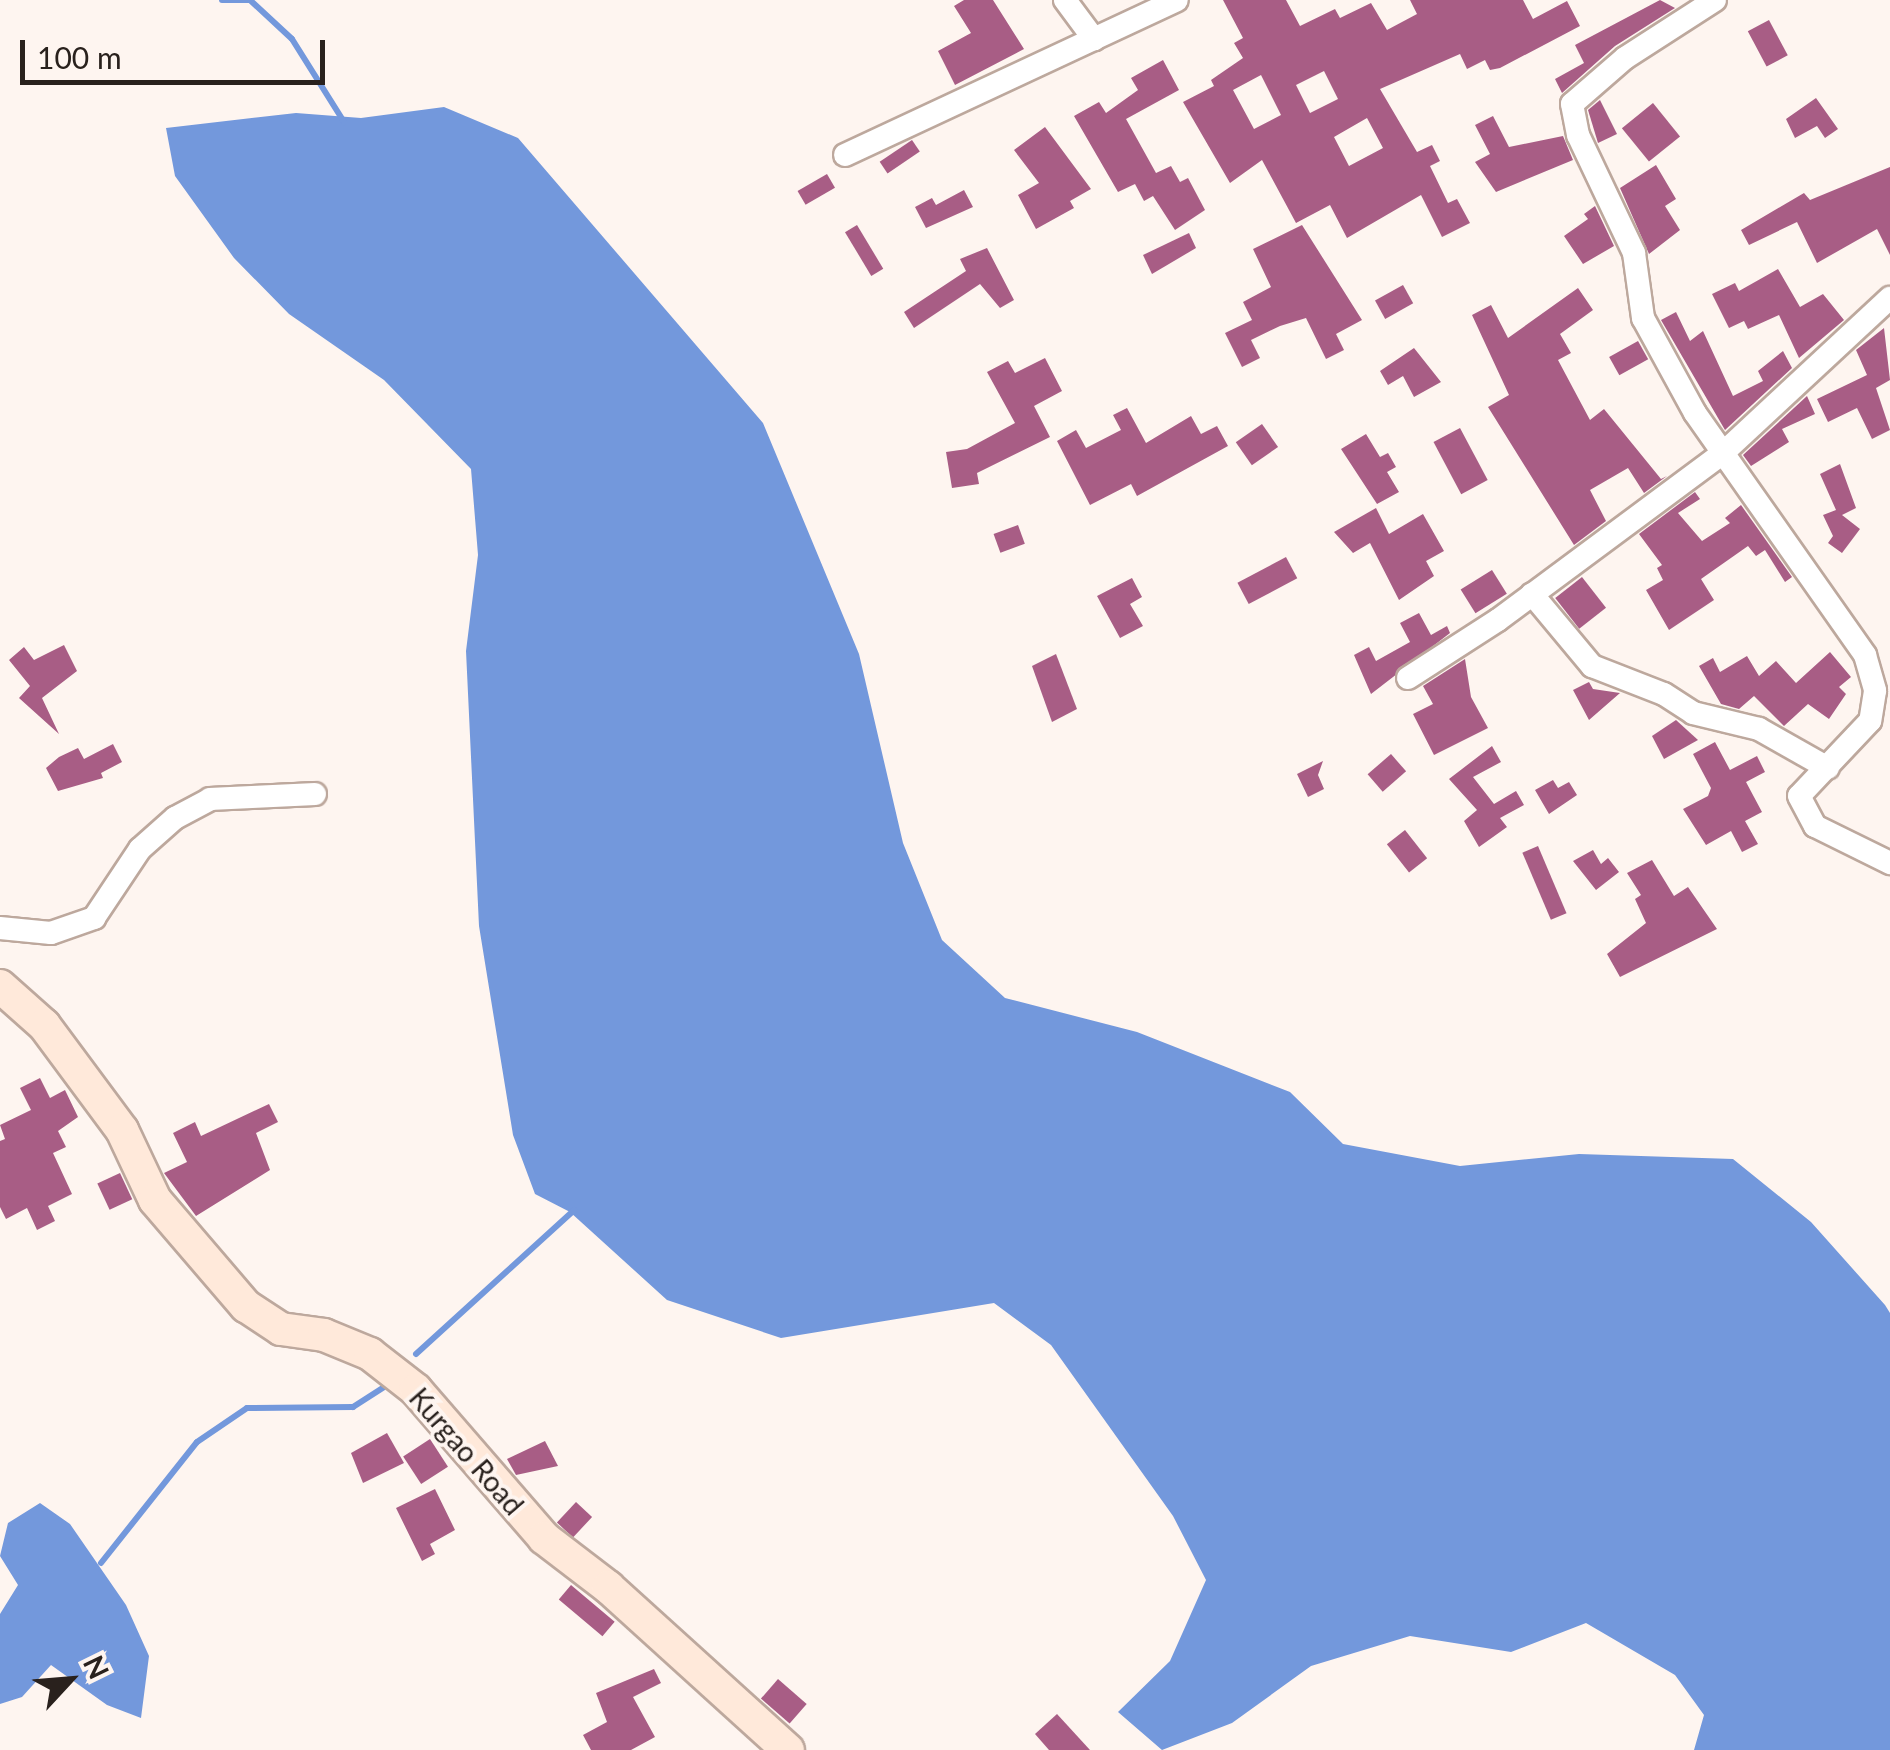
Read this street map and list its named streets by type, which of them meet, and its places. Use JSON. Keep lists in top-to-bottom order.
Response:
{
  "streets": {
    "street": ["Kurgao Road"]
  },
  "scale_bar": "100 m",
  "north": "top right"
}
